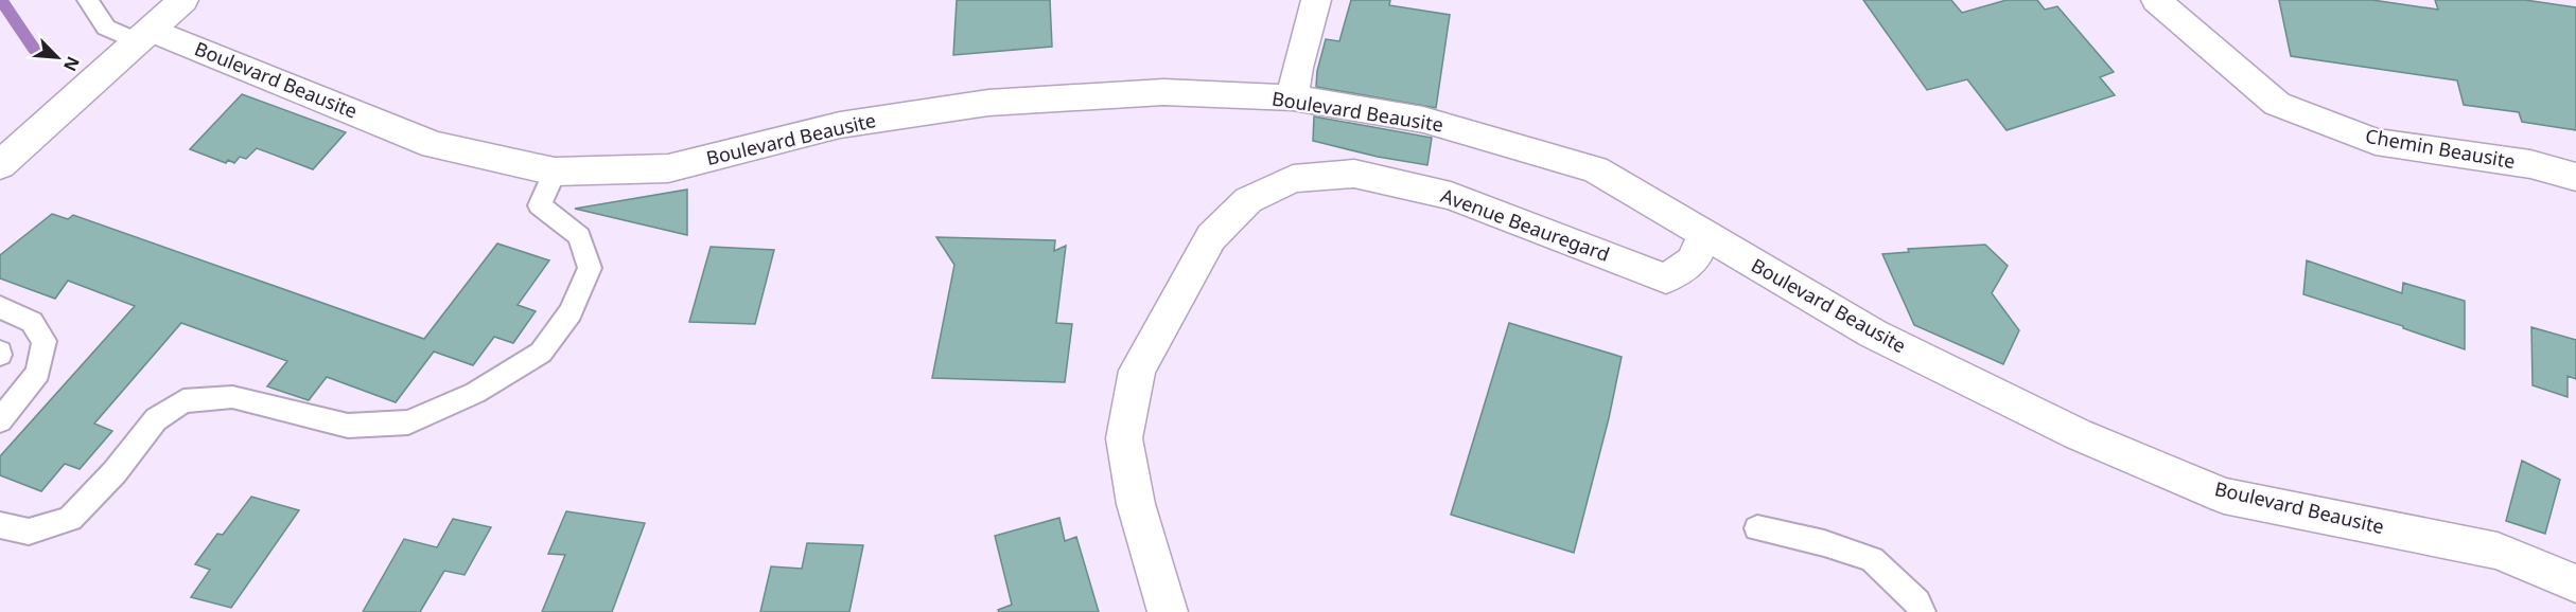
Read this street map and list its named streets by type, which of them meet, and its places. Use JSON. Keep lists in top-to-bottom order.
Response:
{
  "streets": {
    "street": ["Boulevard Beausite", "Chemin Beausite", "Avenue Beauregard"]
  },
  "crossings": [
    ["Boulevard Beausite", "Avenue Beauregard"]
  ],
  "north": "bottom right"
}
